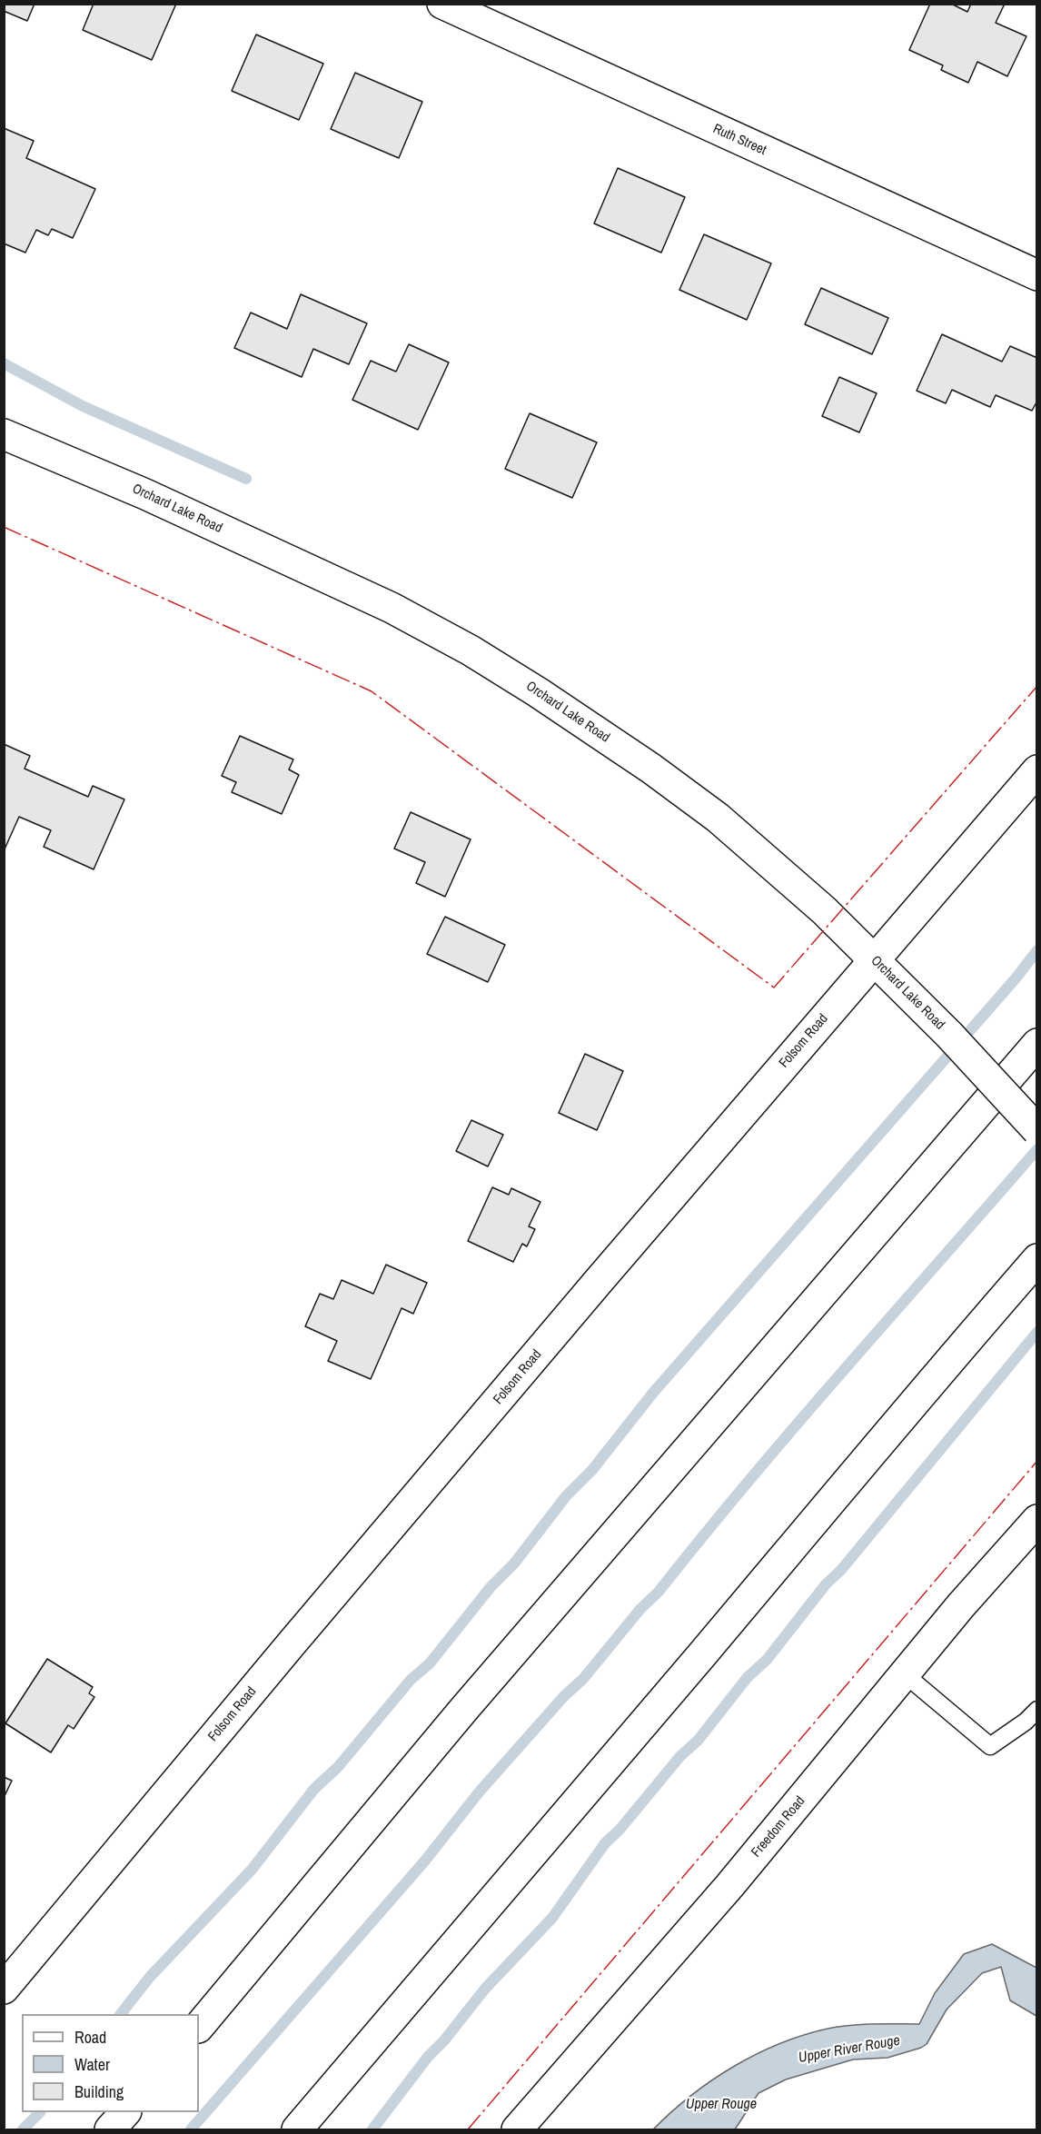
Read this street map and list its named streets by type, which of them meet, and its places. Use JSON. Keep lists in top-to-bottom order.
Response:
{
  "streets": {
    "main road": [
      "Ruth Street",
      "Orchard Lake Road",
      "Folsom Road",
      "Freedom Road"
    ]
  },
  "crossings": [
    ["Orchard Lake Road", "Folsom Road"]
  ],
  "water": ["Upper River Rouge", "Upper Rouge"],
  "legend": ["Road", "Water", "Building"]
}
